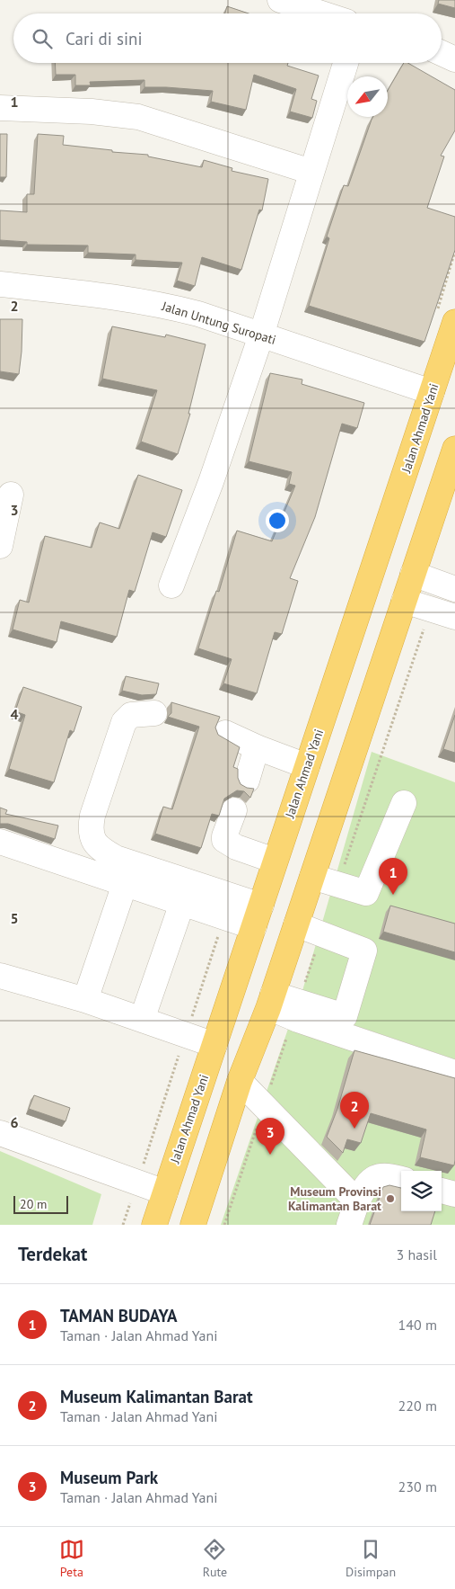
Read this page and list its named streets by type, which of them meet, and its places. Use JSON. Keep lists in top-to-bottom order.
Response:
{
  "streets": {
    "highway": ["Jalan Ahmad Yani"],
    "street": ["Jalan Untung Suropati"]
  },
  "crossings": [
    ["Jalan Untung Suropati", "Jalan Ahmad Yani"]
  ],
  "places": ["Museum Provinsi Kalimantan Barat"],
  "scale_bar": "20 m",
  "north": "bottom left",
  "page": {
    "search": "Cari di sini",
    "pins": ["1", "2", "3"],
    "scale": "20 m",
    "heading": ["Terdekat", "3 hasil"],
    "list": [
      {
        "mark": "1",
        "name": "TAMAN BUDAYA",
        "note": "Taman · Jalan Ahmad Yani",
        "value": "140 m"
      },
      {
        "mark": "2",
        "name": "Museum Kalimantan Barat",
        "note": "Taman · Jalan Ahmad Yani",
        "value": "220 m"
      },
      {
        "mark": "3",
        "name": "Museum Park",
        "note": "Taman · Jalan Ahmad Yani",
        "value": "230 m"
      }
    ],
    "nav": ["Peta", "Rute", "Disimpan"]
  },
  "grid": {
    "rows": [
      "1",
      "2",
      "3",
      "4",
      "5",
      "6"
    ]
  }
}
